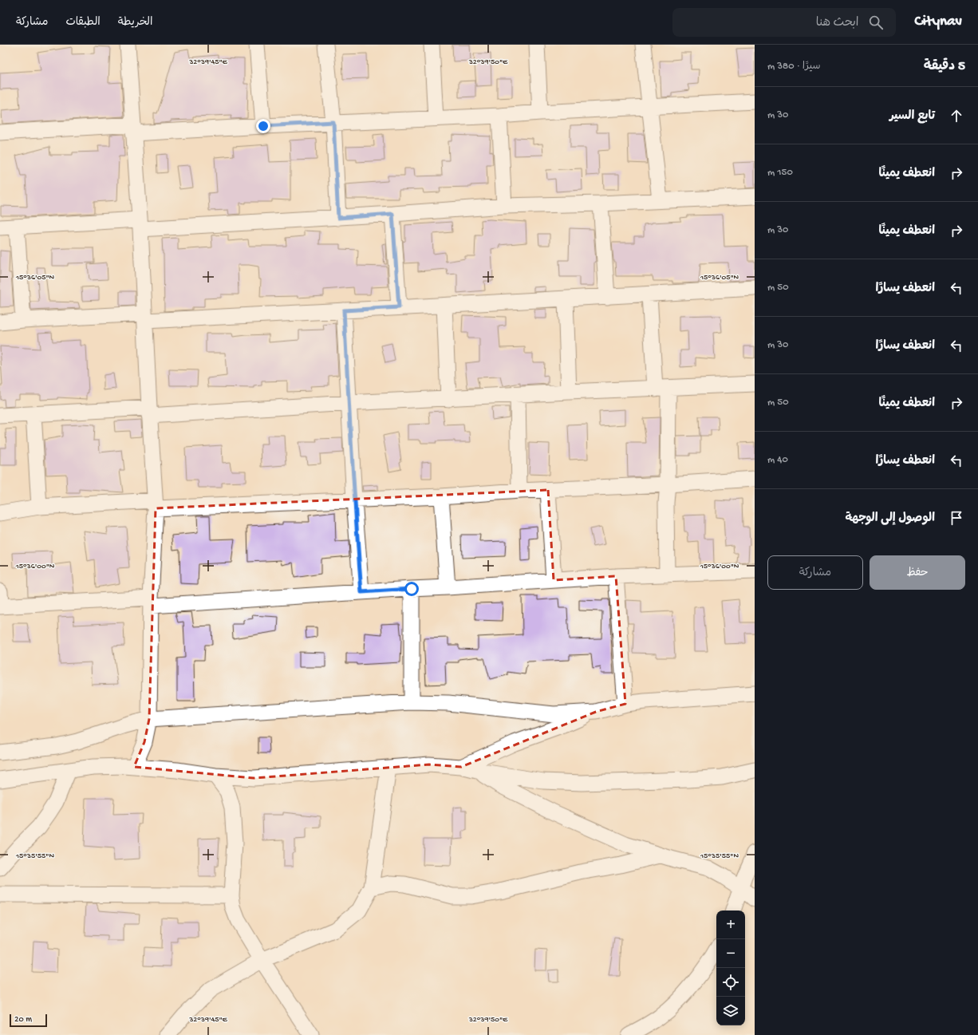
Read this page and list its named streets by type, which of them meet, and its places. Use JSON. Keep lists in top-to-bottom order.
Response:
{
  "scale_bar": "20 m",
  "page": {
    "header": "Citynav",
    "search": "ابحث هنا",
    "nav": ["الخريطة", "الطبقات", "مشاركة"],
    "heading": ["5 دقيقة", "سيرًا · 380 m"],
    "list": [
      ["تابع السير", "30 m"],
      ["انعطف يمينًا", "150 m"],
      ["انعطف يمينًا", "30 m"],
      ["انعطف يسارًا", "50 m"],
      ["انعطف يسارًا", "30 m"],
      ["انعطف يمينًا", "50 m"],
      ["انعطف يسارًا", "40 m"],
      "الوصول إلى الوجهة"
    ],
    "buttons": ["حفظ", "مشاركة"],
    "map_buttons": ["+", "−"],
    "scale": "20 m"
  },
  "coordinates": [
    "32°39'45\"E",
    "32°39'50\"E",
    "15°36'05\"N",
    "15°36'00\"N",
    "15°35'55\"N"
  ]
}
